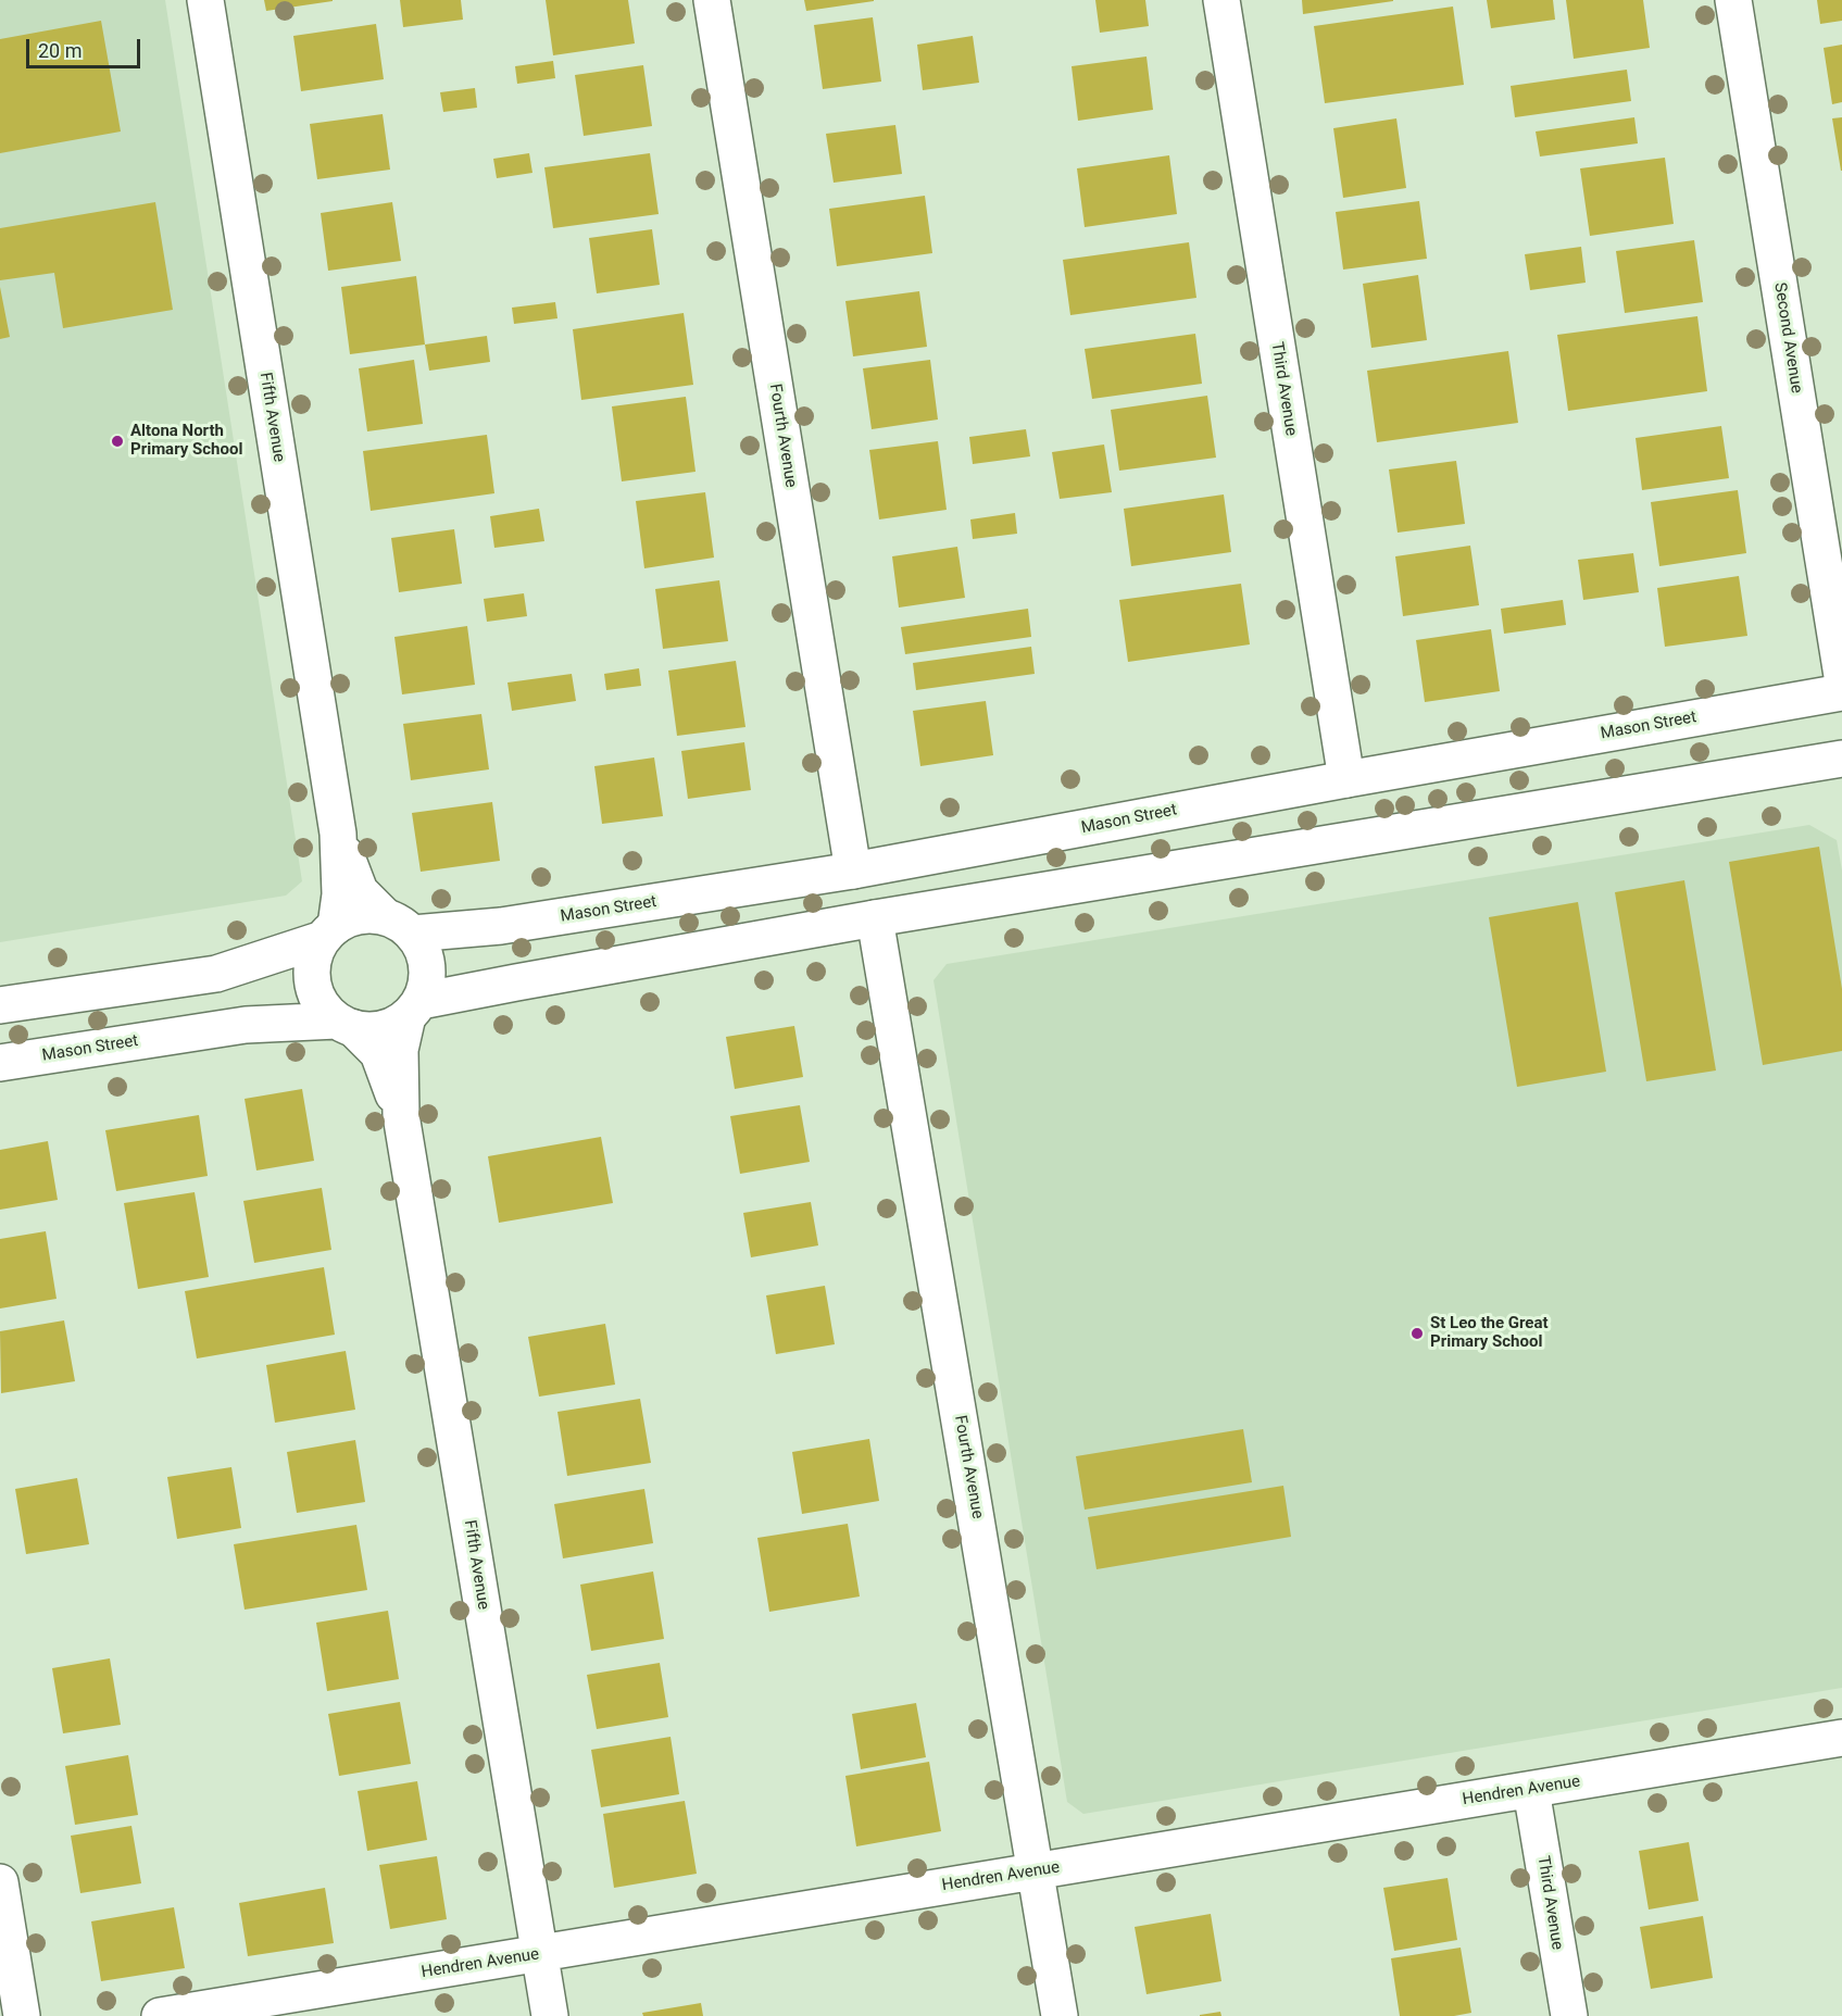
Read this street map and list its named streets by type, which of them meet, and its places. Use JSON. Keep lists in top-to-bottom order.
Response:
{
  "streets": {
    "street": [
      "Second Avenue",
      "Third Avenue",
      "Fifth Avenue",
      "Fourth Avenue",
      "Mason Street",
      "Hendren Avenue"
    ]
  },
  "crossings": [
    ["Third Avenue", "Mason Street"],
    ["Third Avenue", "Hendren Avenue"],
    ["Fifth Avenue", "Mason Street"],
    ["Fifth Avenue", "Hendren Avenue"],
    ["Fourth Avenue", "Mason Street"],
    ["Fourth Avenue", "Hendren Avenue"]
  ],
  "places": ["Altona North Primary School", "St Leo the Great Primary School"],
  "scale_bar": "20 m"
}
